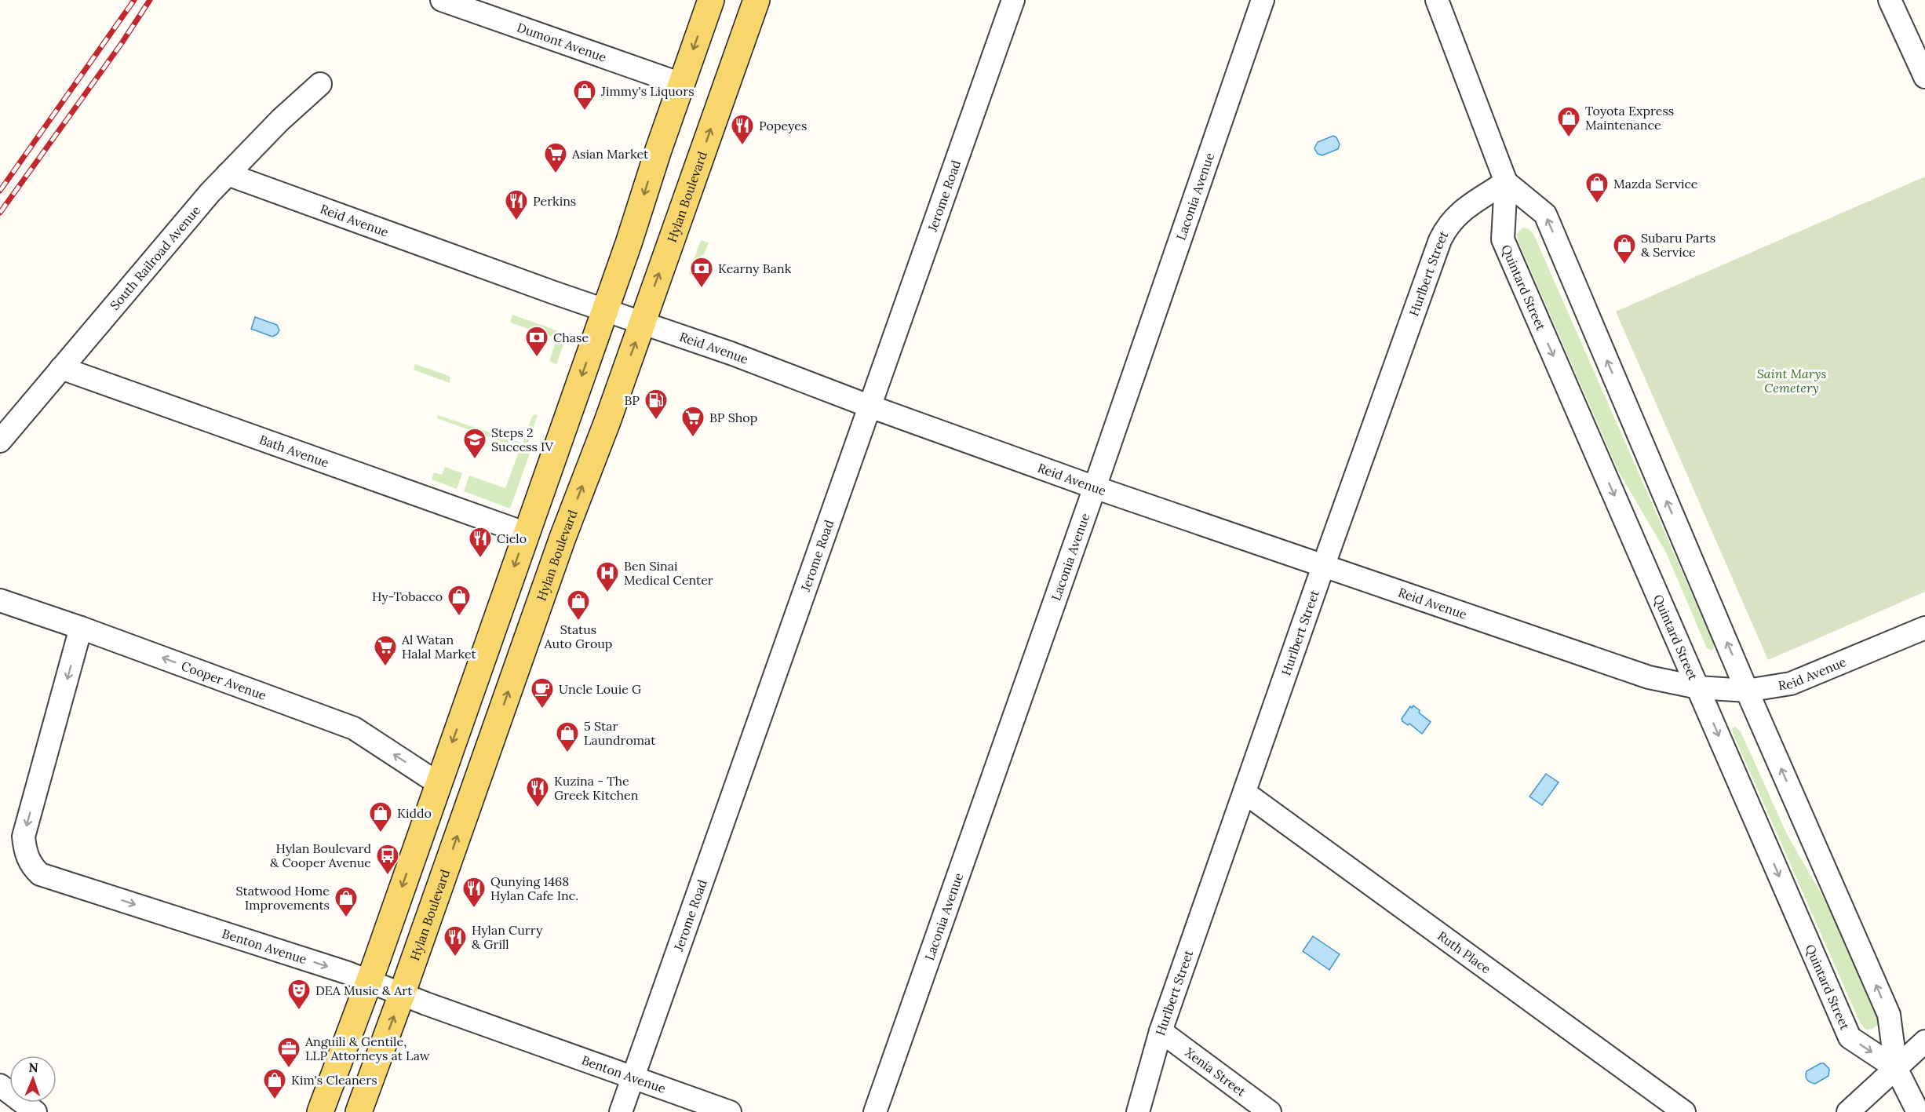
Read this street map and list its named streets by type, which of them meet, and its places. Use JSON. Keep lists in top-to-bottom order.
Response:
{
  "streets": {
    "main road": ["Hylan Boulevard"],
    "street": [
      "Dumont Avenue",
      "Jerome Road",
      "Laconia Avenue",
      "Reid Avenue",
      "South Railroad Avenue",
      "Hurlbert Street",
      "Quintard Street",
      "Bath Avenue",
      "Cooper Avenue",
      "Benton Avenue",
      "Ruth Place",
      "Xenia Street"
    ]
  },
  "crossings": [
    ["Jerome Road", "Reid Avenue"],
    ["Jerome Road", "Benton Avenue"],
    ["Laconia Avenue", "Reid Avenue"],
    ["Hylan Boulevard", "Reid Avenue"],
    ["Hylan Boulevard", "Benton Avenue"],
    ["Reid Avenue", "South Railroad Avenue"],
    ["Reid Avenue", "Hurlbert Street"],
    ["Reid Avenue", "Quintard Street"],
    ["South Railroad Avenue", "Bath Avenue"],
    ["Hurlbert Street", "Quintard Street"],
    ["Hurlbert Street", "Ruth Place"],
    ["Hurlbert Street", "Xenia Street"],
    ["Cooper Avenue", "Benton Avenue"]
  ],
  "one_way": ["Cooper Avenue"],
  "parks": ["Saint Marys Cemetery"],
  "places": {
    "shop": [
      "Jimmy's Liquors",
      "Toyota Express Maintenance",
      "Mazda Service",
      "Subaru Parts & Service",
      "Hy-Tobacco",
      "Status Auto Group",
      "5 Star Laundromat",
      "Kiddo",
      "Statwood Home Improvements",
      "Kim's Cleaners"
    ],
    "restaurant": [
      "Popeyes",
      "Perkins",
      "Cielo",
      "Kuzina - The Greek Kitchen",
      "Qunying 1468 Hylan Cafe Inc.",
      "Hylan Curry & Grill"
    ],
    "supermarket": ["Asian Market", "BP Shop", "Al Watan Halal Market"],
    "bank": ["Kearny Bank", "Chase"],
    "fuel station": ["BP"],
    "school or university": ["Steps 2 Success IV"],
    "hospital": ["Ben Sinai Medical Center"],
    "cafe": ["Uncle Louie G"],
    "bus stop": ["Hylan Boulevard & Cooper Avenue"],
    "theatre": ["DEA Music & Art"],
    "office": ["Anguili & Gentile, LLP Attorneys at Law"]
  },
  "north": "top"
}
